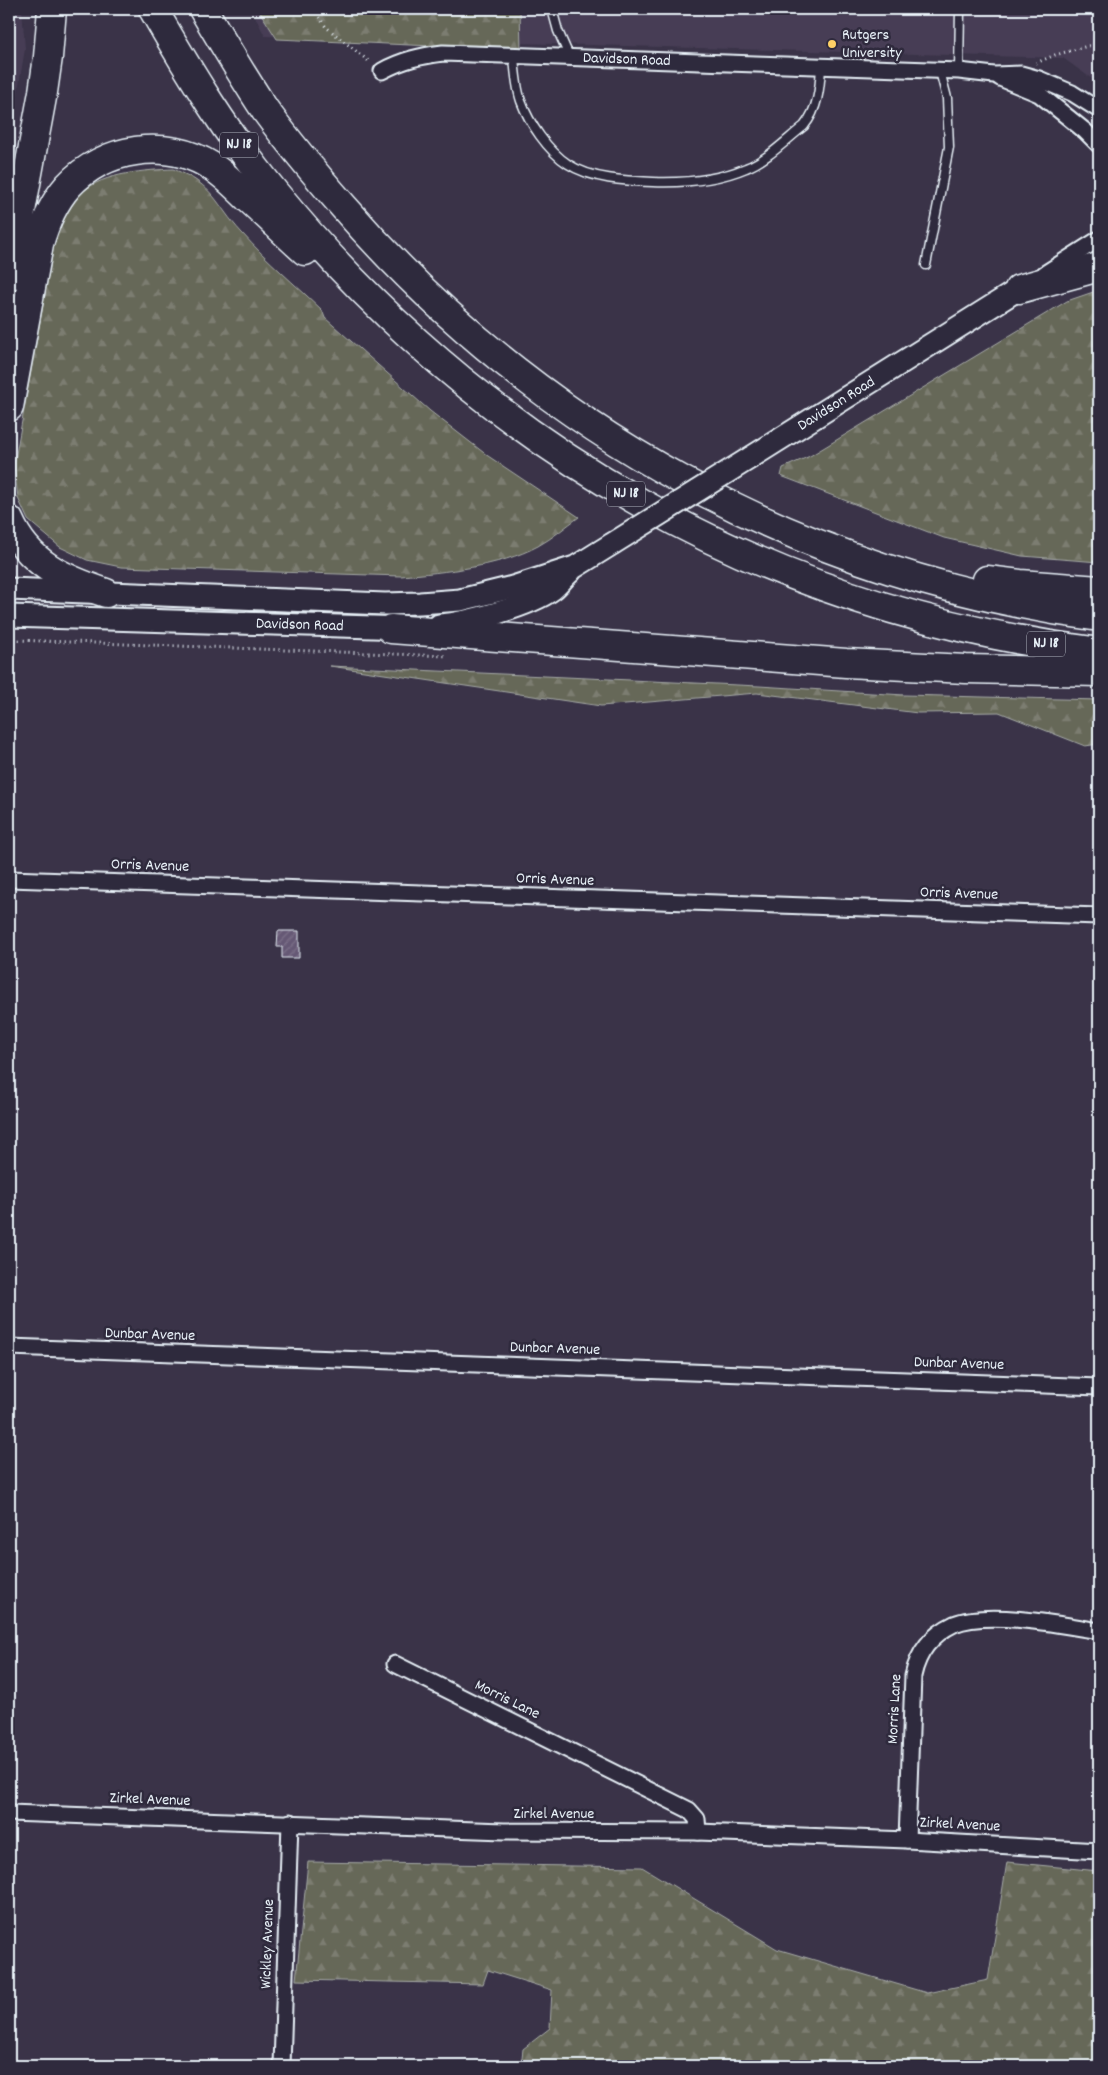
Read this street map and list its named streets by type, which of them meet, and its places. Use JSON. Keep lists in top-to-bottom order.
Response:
{
  "streets": {
    "highway": ["NJ 18"],
    "main road": ["Davidson Road"],
    "street": [
      "Orris Avenue",
      "Dunbar Avenue",
      "Morris Lane",
      "Zirkel Avenue",
      "Wickley Avenue"
    ]
  },
  "crossings": [
    ["Morris Lane", "Zirkel Avenue"],
    ["Zirkel Avenue", "Wickley Avenue"]
  ],
  "places": ["Rutgers University"]
}
